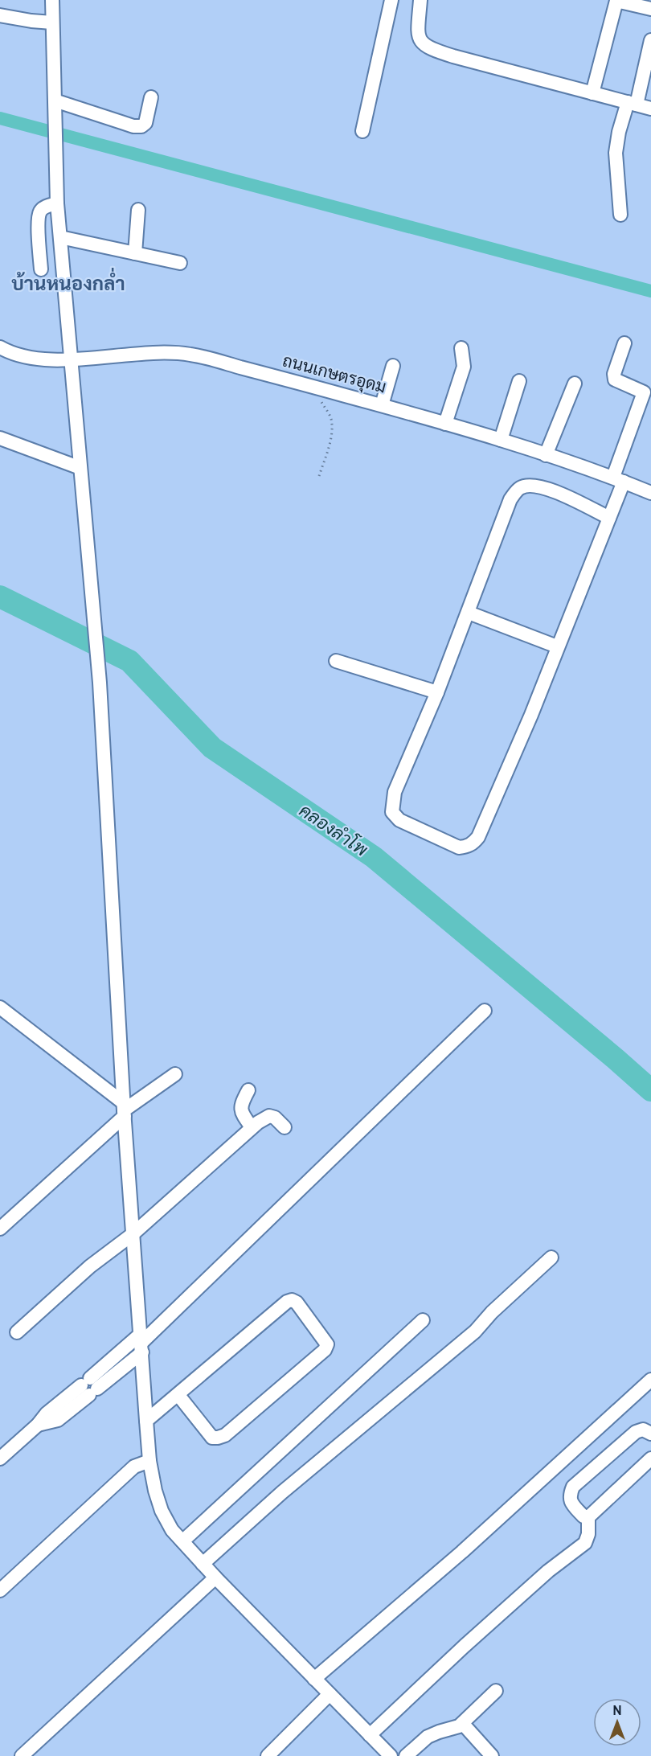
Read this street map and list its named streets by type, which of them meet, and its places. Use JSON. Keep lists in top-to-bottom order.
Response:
{
  "streets": {
    "street": ["ถนนเกษตรอุดม"]
  },
  "districts": ["บ้านหนองกล่ำ"],
  "water": ["คลองลำโพ"],
  "north": "top"
}
